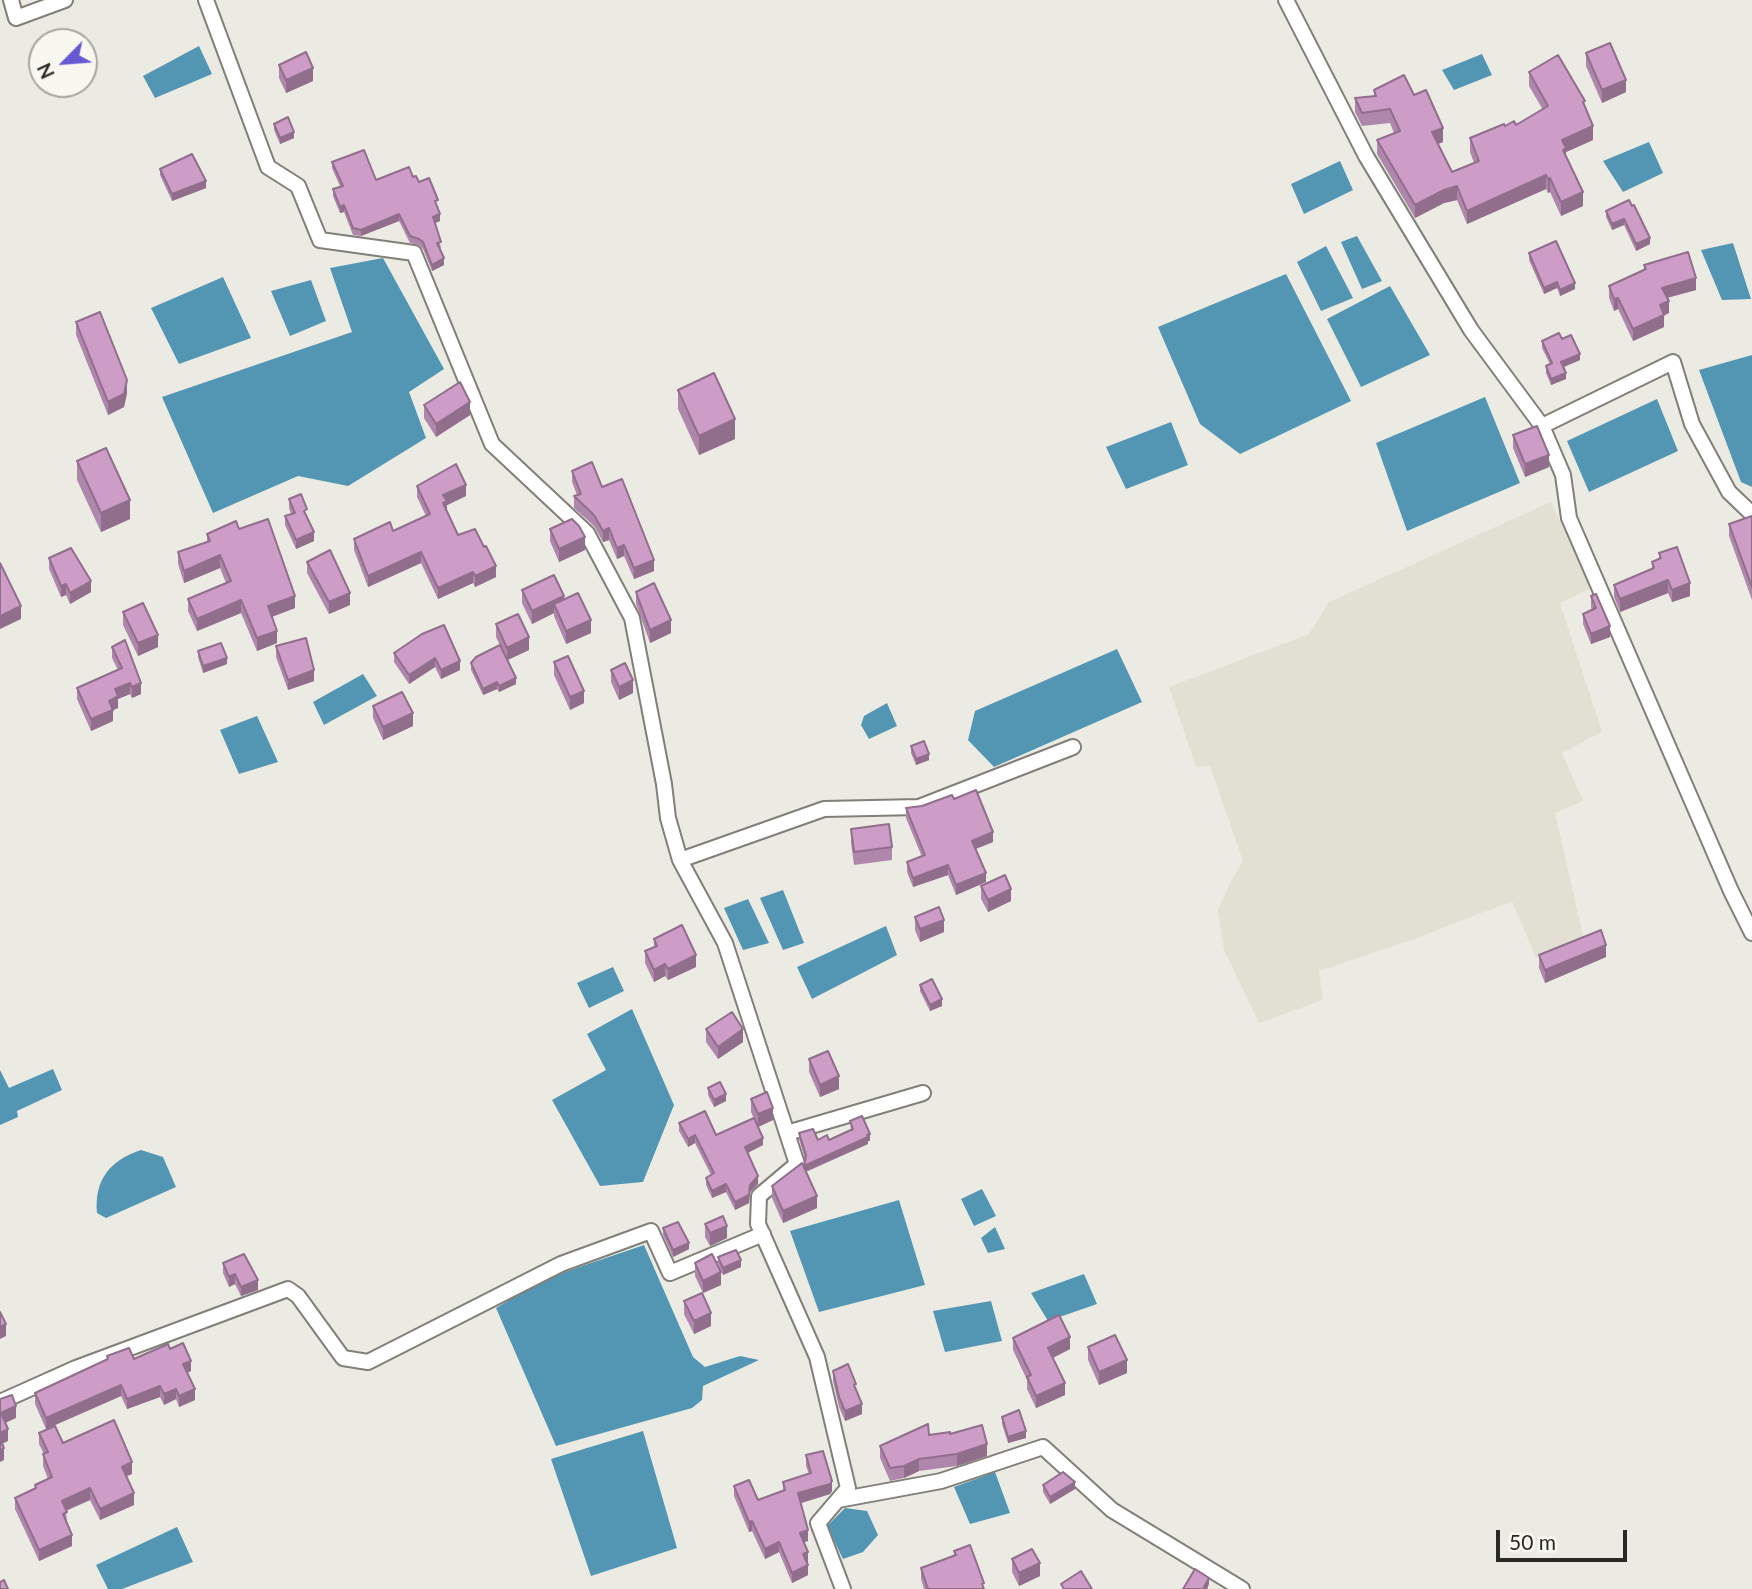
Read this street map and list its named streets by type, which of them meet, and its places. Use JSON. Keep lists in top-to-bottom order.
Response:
{
  "scale_bar": "50 m",
  "north": "bottom left"
}
